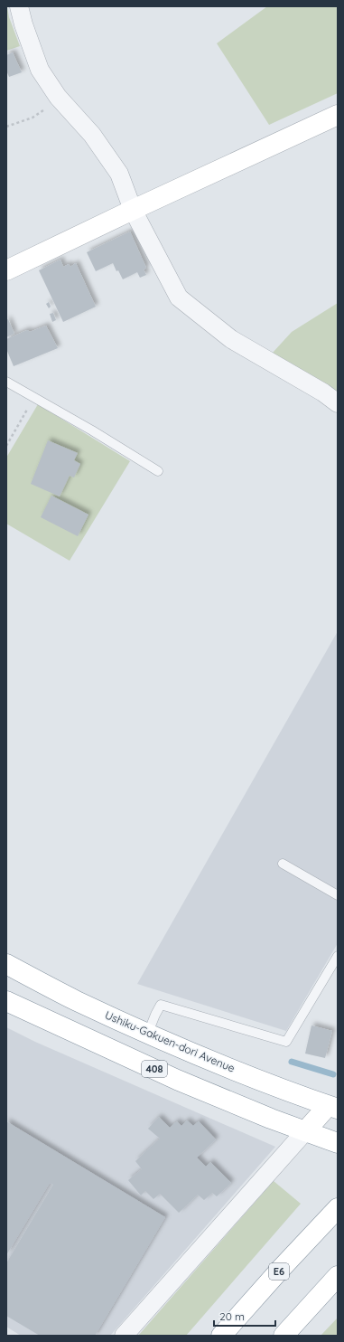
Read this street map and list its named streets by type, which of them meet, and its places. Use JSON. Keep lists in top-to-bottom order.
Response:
{
  "streets": {
    "main road": ["Ushiku-Gakuen-dori Avenue", "408", "E6"]
  },
  "scale_bar": "20 m"
}
